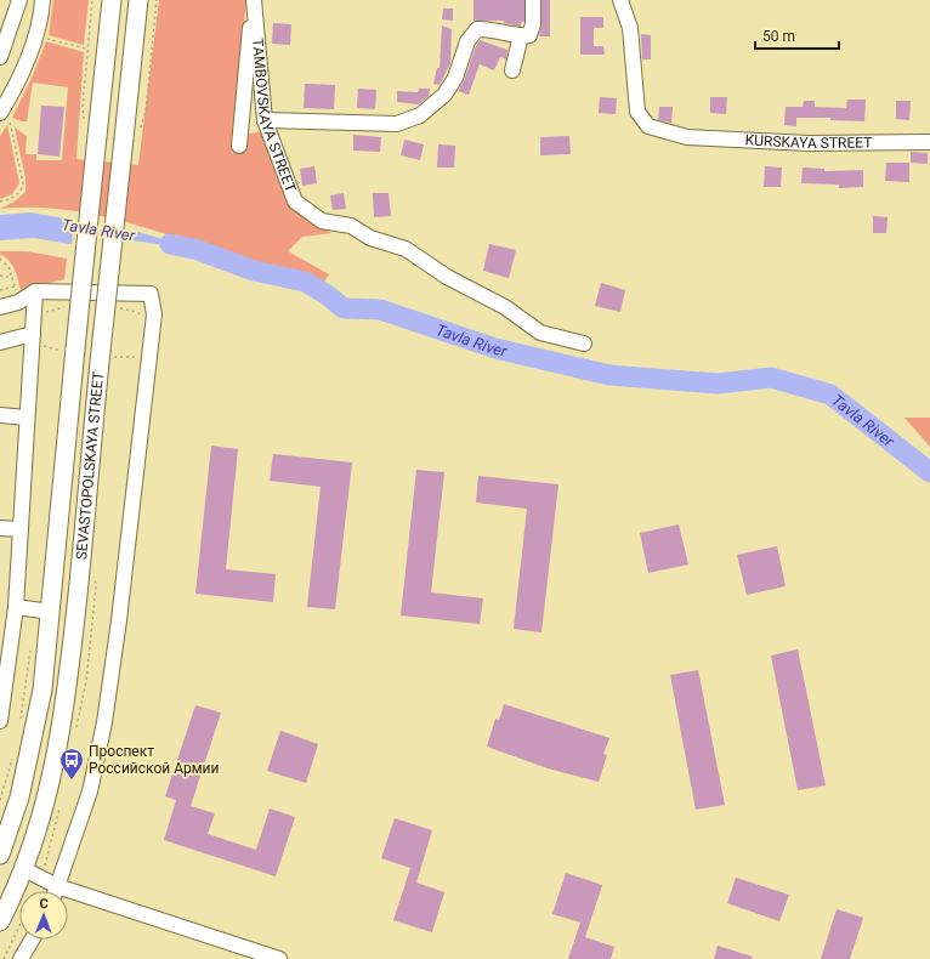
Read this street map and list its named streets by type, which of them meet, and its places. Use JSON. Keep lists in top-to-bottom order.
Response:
{
  "streets": {
    "main road": ["SEVASTOPOLSKAYA STREET"],
    "street": ["TAMBOVSKAYA STREET", "KURSKAYA STREET"]
  },
  "water": ["Tavla River"],
  "places": {
    "bus stop": ["Проспект Российской Армии"]
  },
  "scale_bar": "50 m",
  "north": "top"
}
